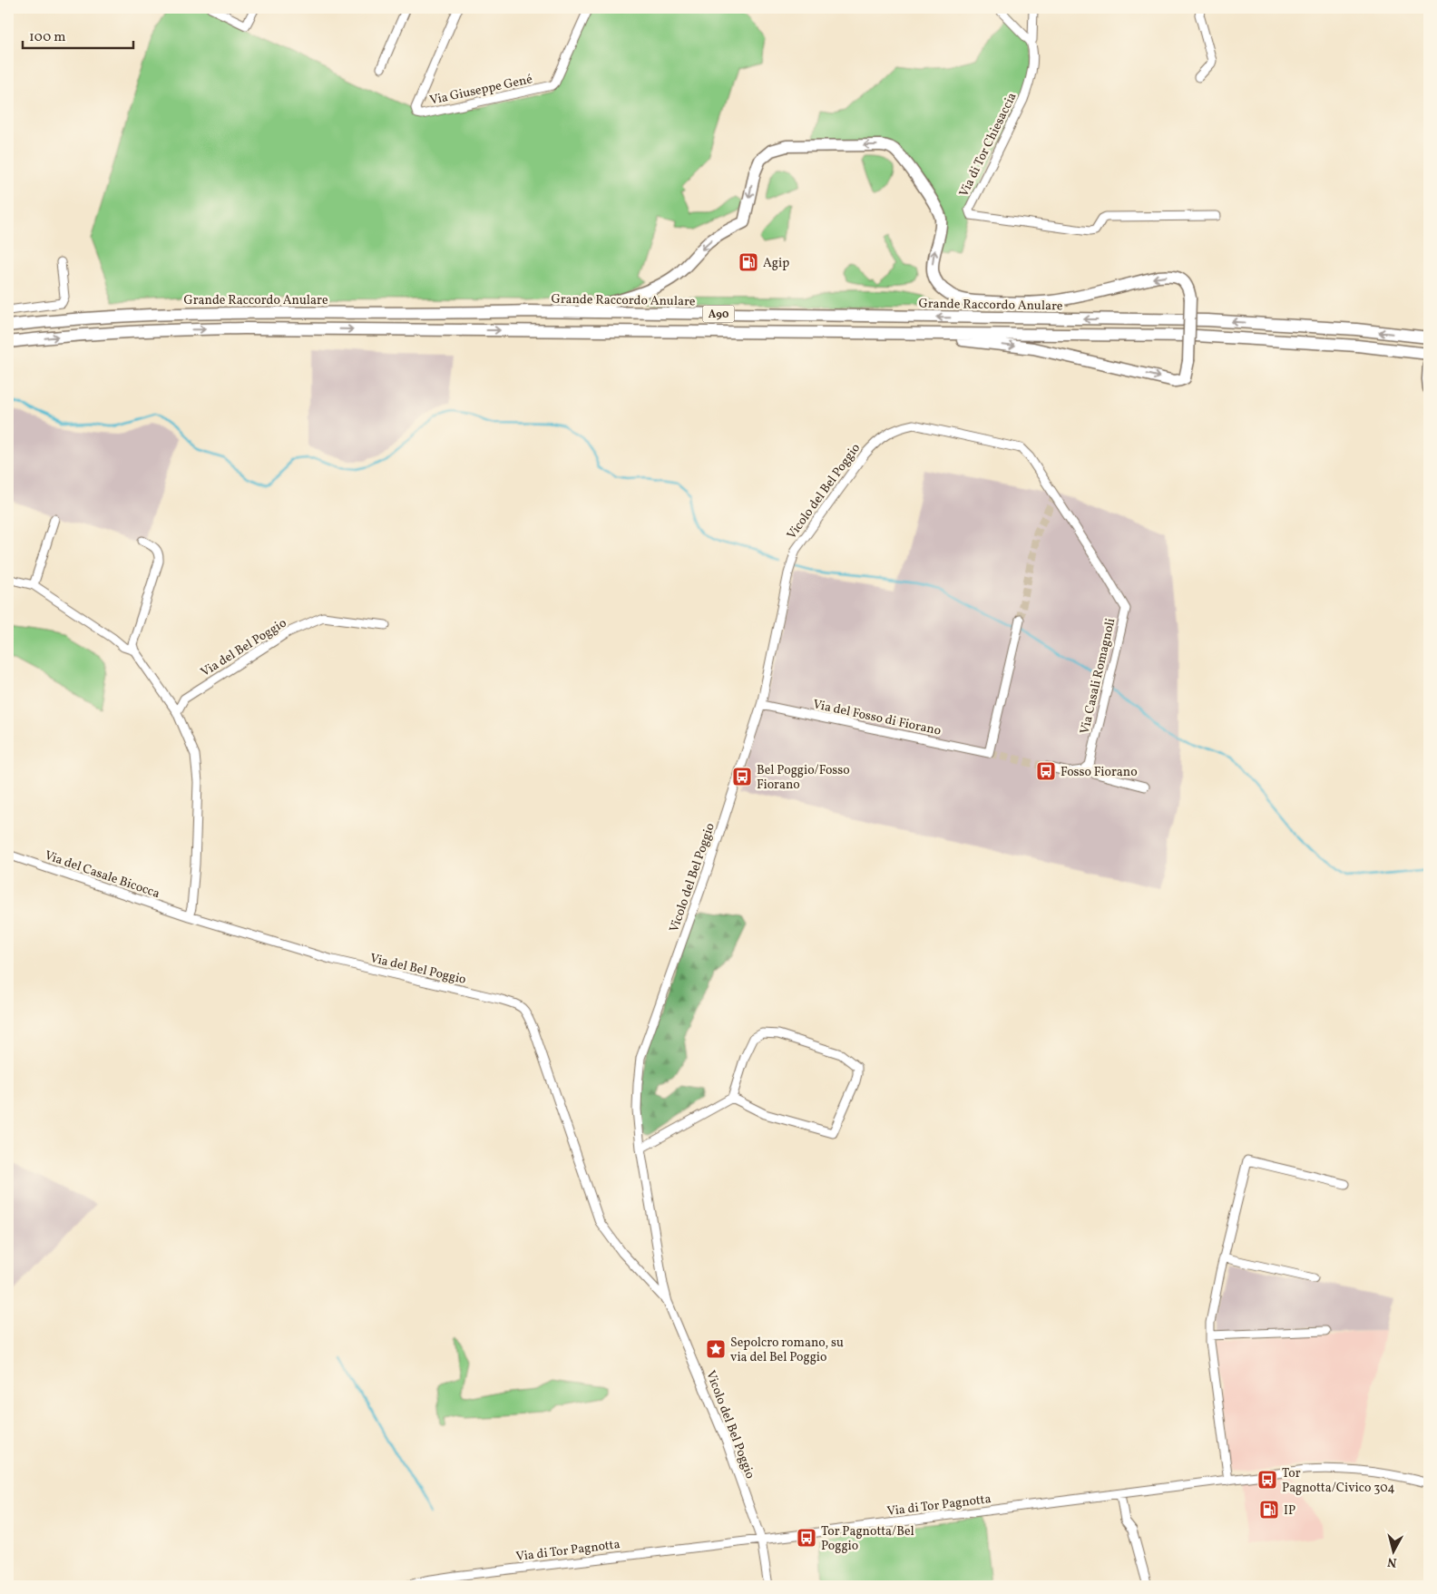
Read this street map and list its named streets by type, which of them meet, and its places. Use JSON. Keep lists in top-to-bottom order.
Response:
{
  "streets": {
    "highway": ["Grande Raccordo Anulare", "A90"],
    "street": [
      "Via Giuseppe Gené",
      "Via di Tor Chiesaccia",
      "Vicolo del Bel Poggio",
      "Via del Bel Poggio",
      "Via Casali Romagnoli",
      "Via del Fosso di Fiorano",
      "Via del Casale Bicocca",
      "Via di Tor Pagnotta"
    ]
  },
  "crossings": [
    ["Vicolo del Bel Poggio", "Via del Bel Poggio"],
    ["Vicolo del Bel Poggio", "Via Casali Romagnoli"],
    ["Vicolo del Bel Poggio", "Via del Fosso di Fiorano"],
    ["Vicolo del Bel Poggio", "Via di Tor Pagnotta"],
    ["Via del Bel Poggio", "Via del Casale Bicocca"]
  ],
  "places": {
    "fuel station": ["Agip", "IP"],
    "bus stop": [
      "Fosso Fiorano",
      "Bel Poggio/Fosso Fiorano",
      "Tor Pagnotta/Civico 304",
      "Tor Pagnotta/Bel Poggio"
    ],
    "place": ["Sepolcro romano, su via del Bel Poggio"]
  },
  "scale_bar": "100 m",
  "north": "bottom"
}
